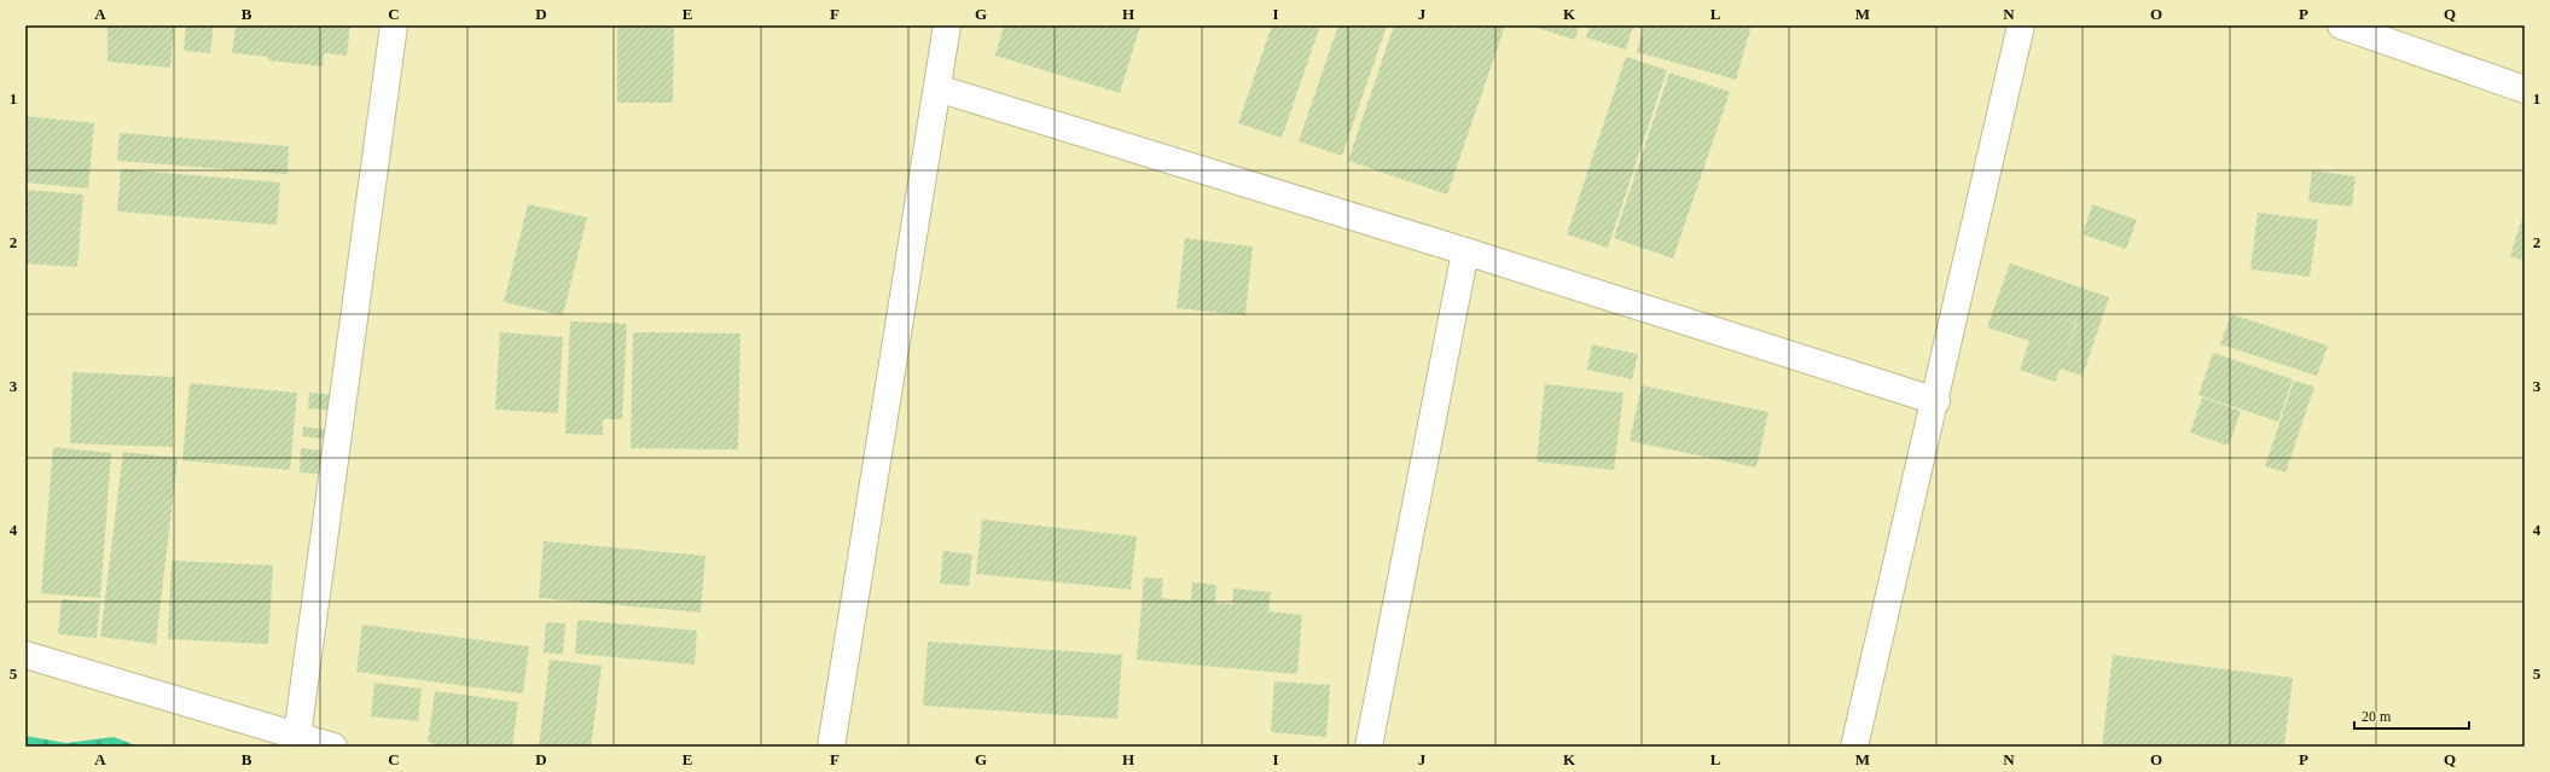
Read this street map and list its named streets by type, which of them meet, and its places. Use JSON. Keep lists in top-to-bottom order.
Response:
{
  "scale_bar": "20 m",
  "grid": {
    "columns": [
      "A",
      "B",
      "C",
      "D",
      "E",
      "F",
      "G",
      "H",
      "I",
      "J",
      "K",
      "L",
      "M",
      "N",
      "O",
      "P",
      "Q"
    ],
    "rows": [
      "1",
      "2",
      "3",
      "4",
      "5"
    ]
  }
}
